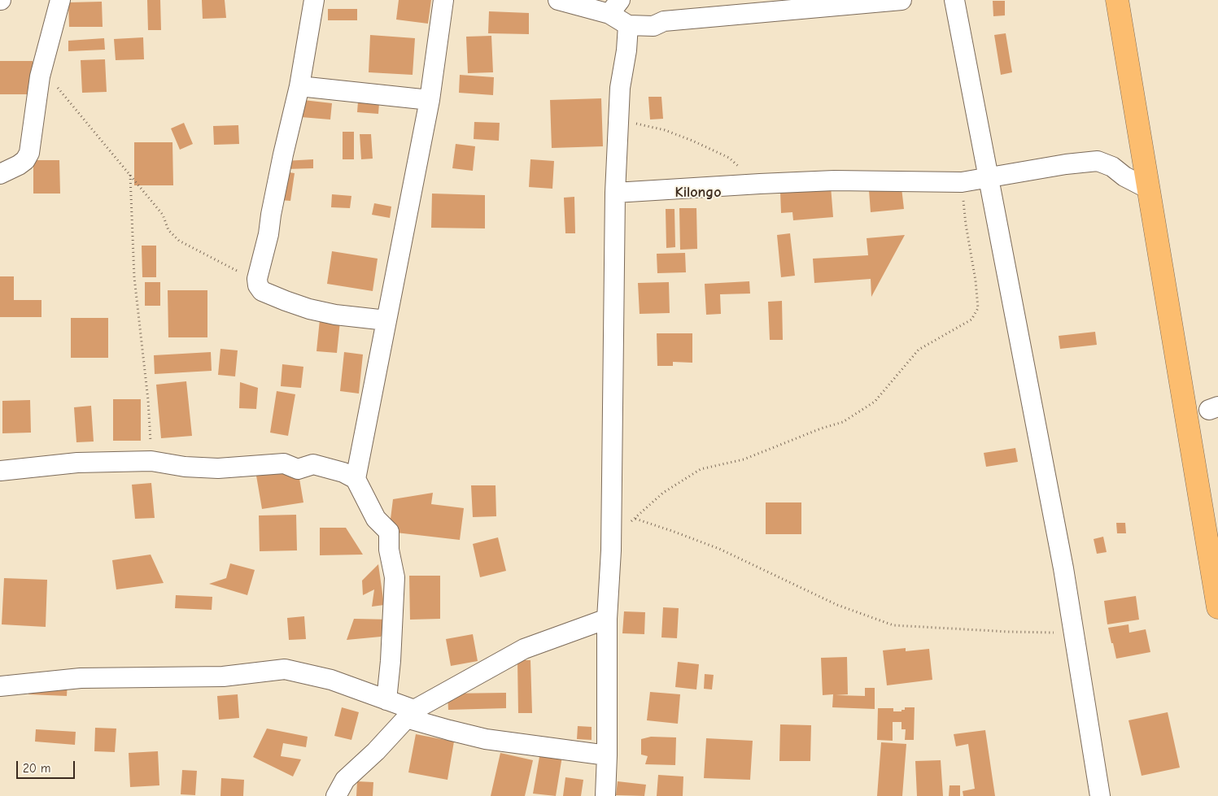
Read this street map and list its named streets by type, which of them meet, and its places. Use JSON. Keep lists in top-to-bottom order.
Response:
{
  "districts": ["Kilongo"],
  "scale_bar": "20 m"
}
